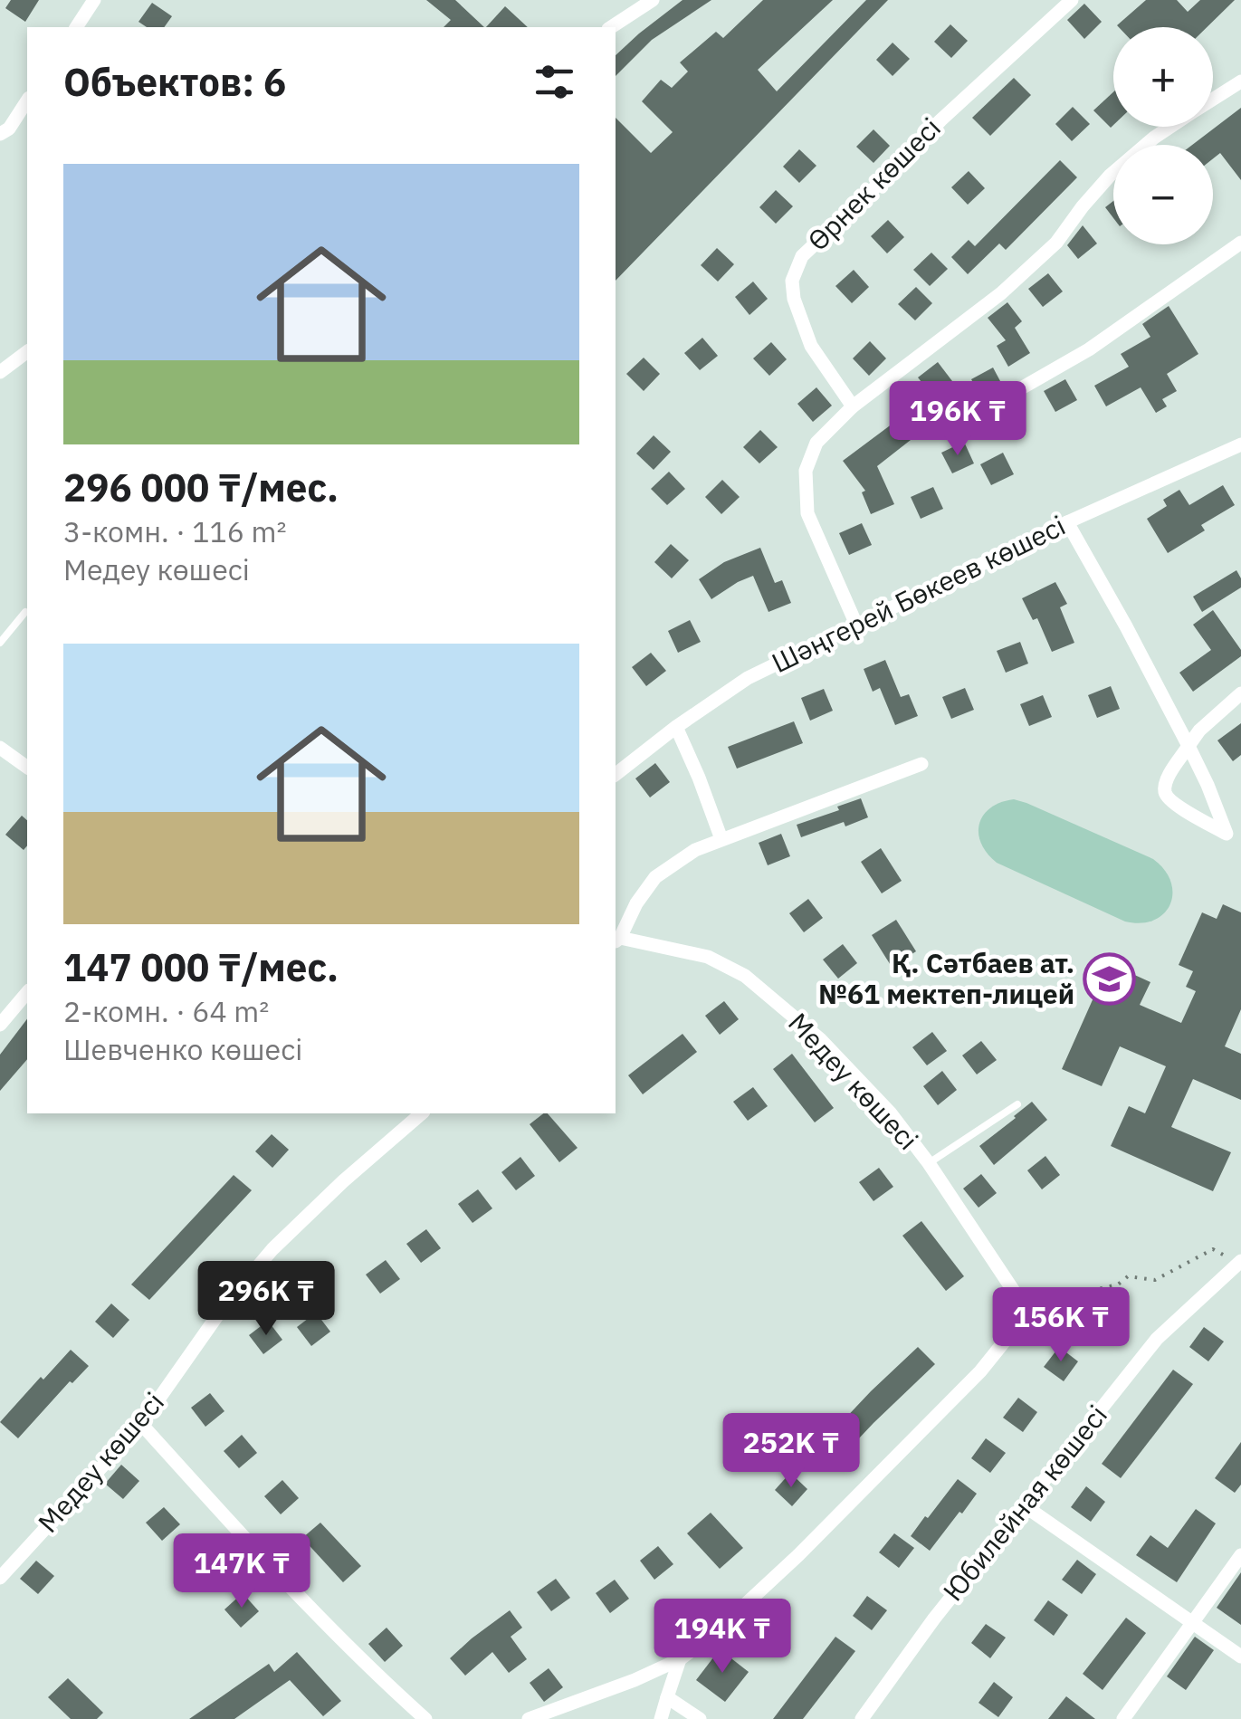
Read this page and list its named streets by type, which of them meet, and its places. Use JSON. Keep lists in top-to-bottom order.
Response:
{
  "streets": {
    "street": [
      "Өрнек көшесі",
      "Шәңгерей Бөкеев көшесі",
      "Медеу көшесі",
      "Юбилейная көшесі"
    ]
  },
  "places": {
    "school or university": ["Қ. Сәтбаев ат. №61 мектеп-лицей"]
  },
  "page": {
    "map_buttons": ["+", "−"],
    "heading": "Объектов: 6",
    "list": [
      {
        "name": "296 000 ₸/мес.",
        "note": "3-комн. · 116 m² · Медеу көшесі"
      },
      {
        "name": "147 000 ₸/мес.",
        "note": "2-комн. · 64 m² · Шевченко көшесі"
      }
    ],
    "price": [
      "196K ₸",
      "296K ₸",
      "156K ₸",
      "252K ₸",
      "147K ₸",
      "194K ₸"
    ]
  }
}
